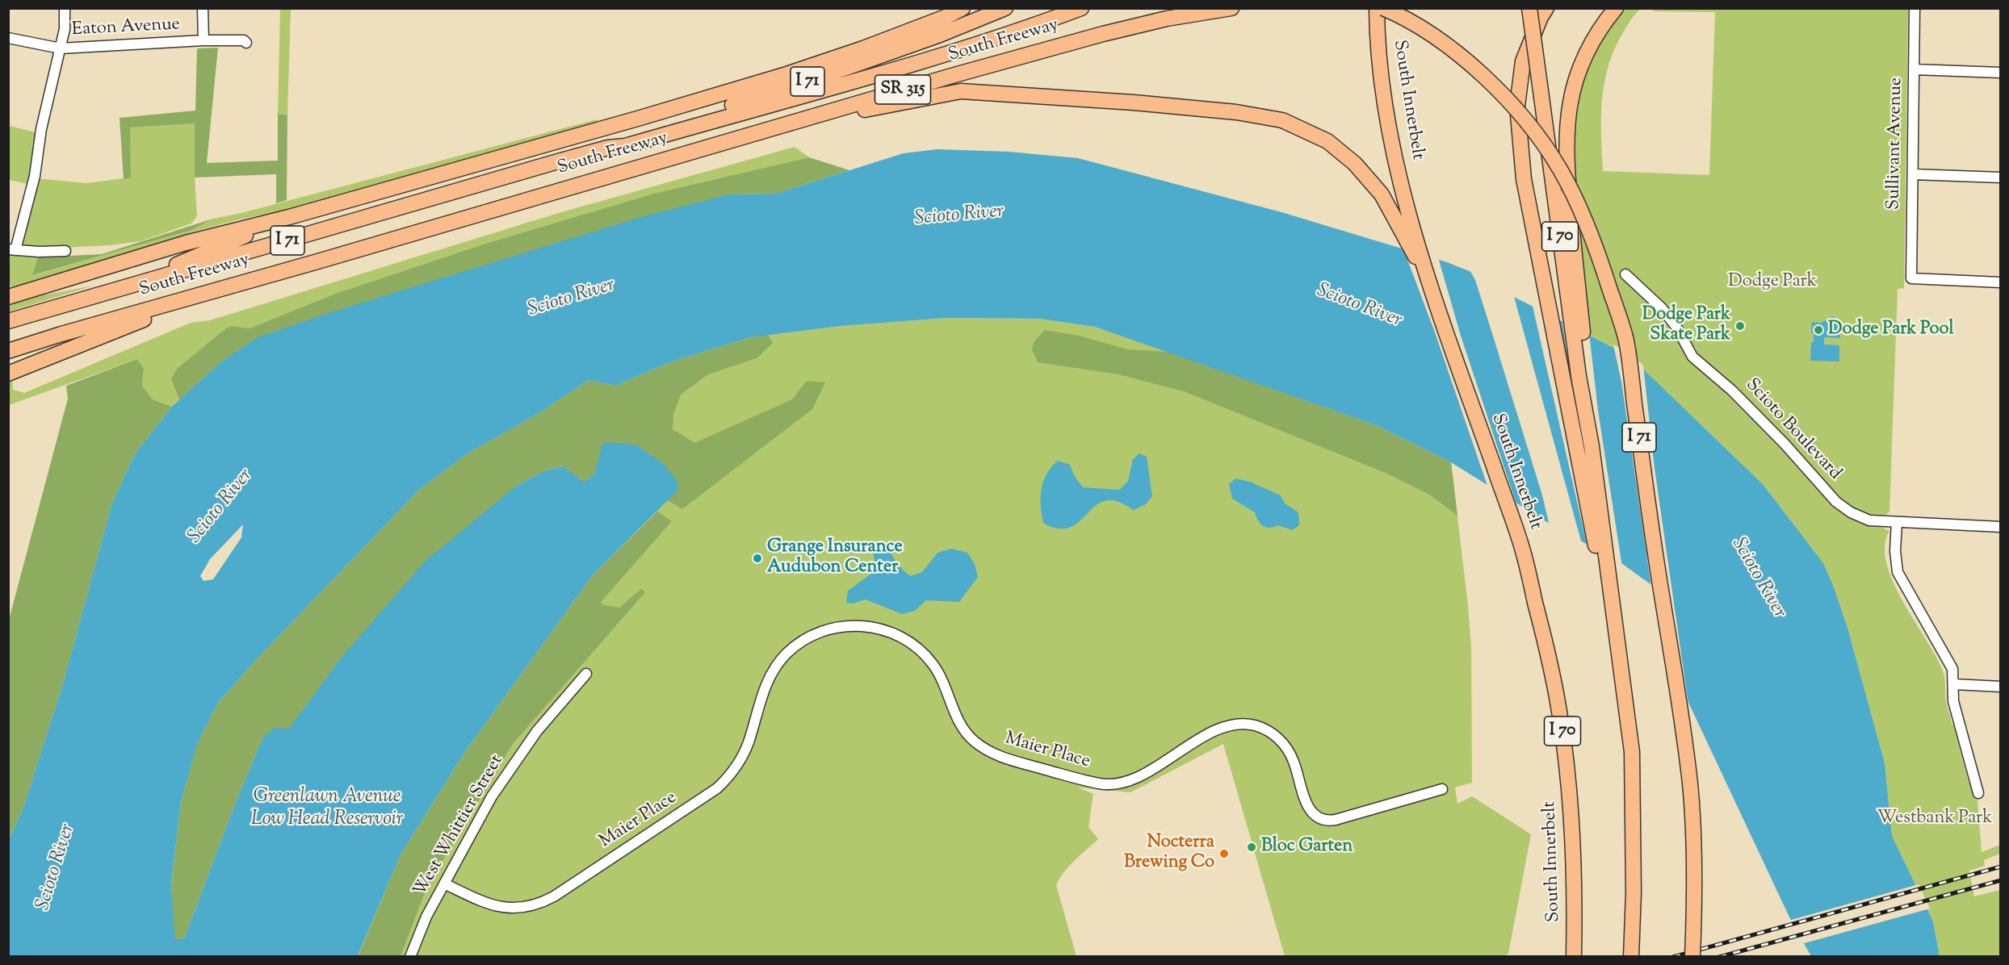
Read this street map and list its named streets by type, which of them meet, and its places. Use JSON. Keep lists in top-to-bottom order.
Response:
{
  "streets": {
    "highway": [
      "South Freeway",
      "I 71",
      "SR 315",
      "South Innerbelt",
      "I 70"
    ],
    "street": [
      "Eaton Avenue",
      "Sullivant Avenue",
      "Scioto Boulevard",
      "Maier Place",
      "West Whittier Street"
    ]
  },
  "crossings": [
    ["South Freeway", "I 71"],
    ["I 71", "South Innerbelt"],
    ["Maier Place", "West Whittier Street"]
  ],
  "water": ["Scioto River", "Greenlawn Avenue Low Head Reservoir"],
  "parks": ["Dodge Park", "Westbank Park"],
  "places": [
    "Dodge Park Skate Park",
    "Dodge Park Pool",
    "Grange Insurance Audubon Center",
    "Bloc Garten",
    "Nocterra Brewing Co"
  ]
}
